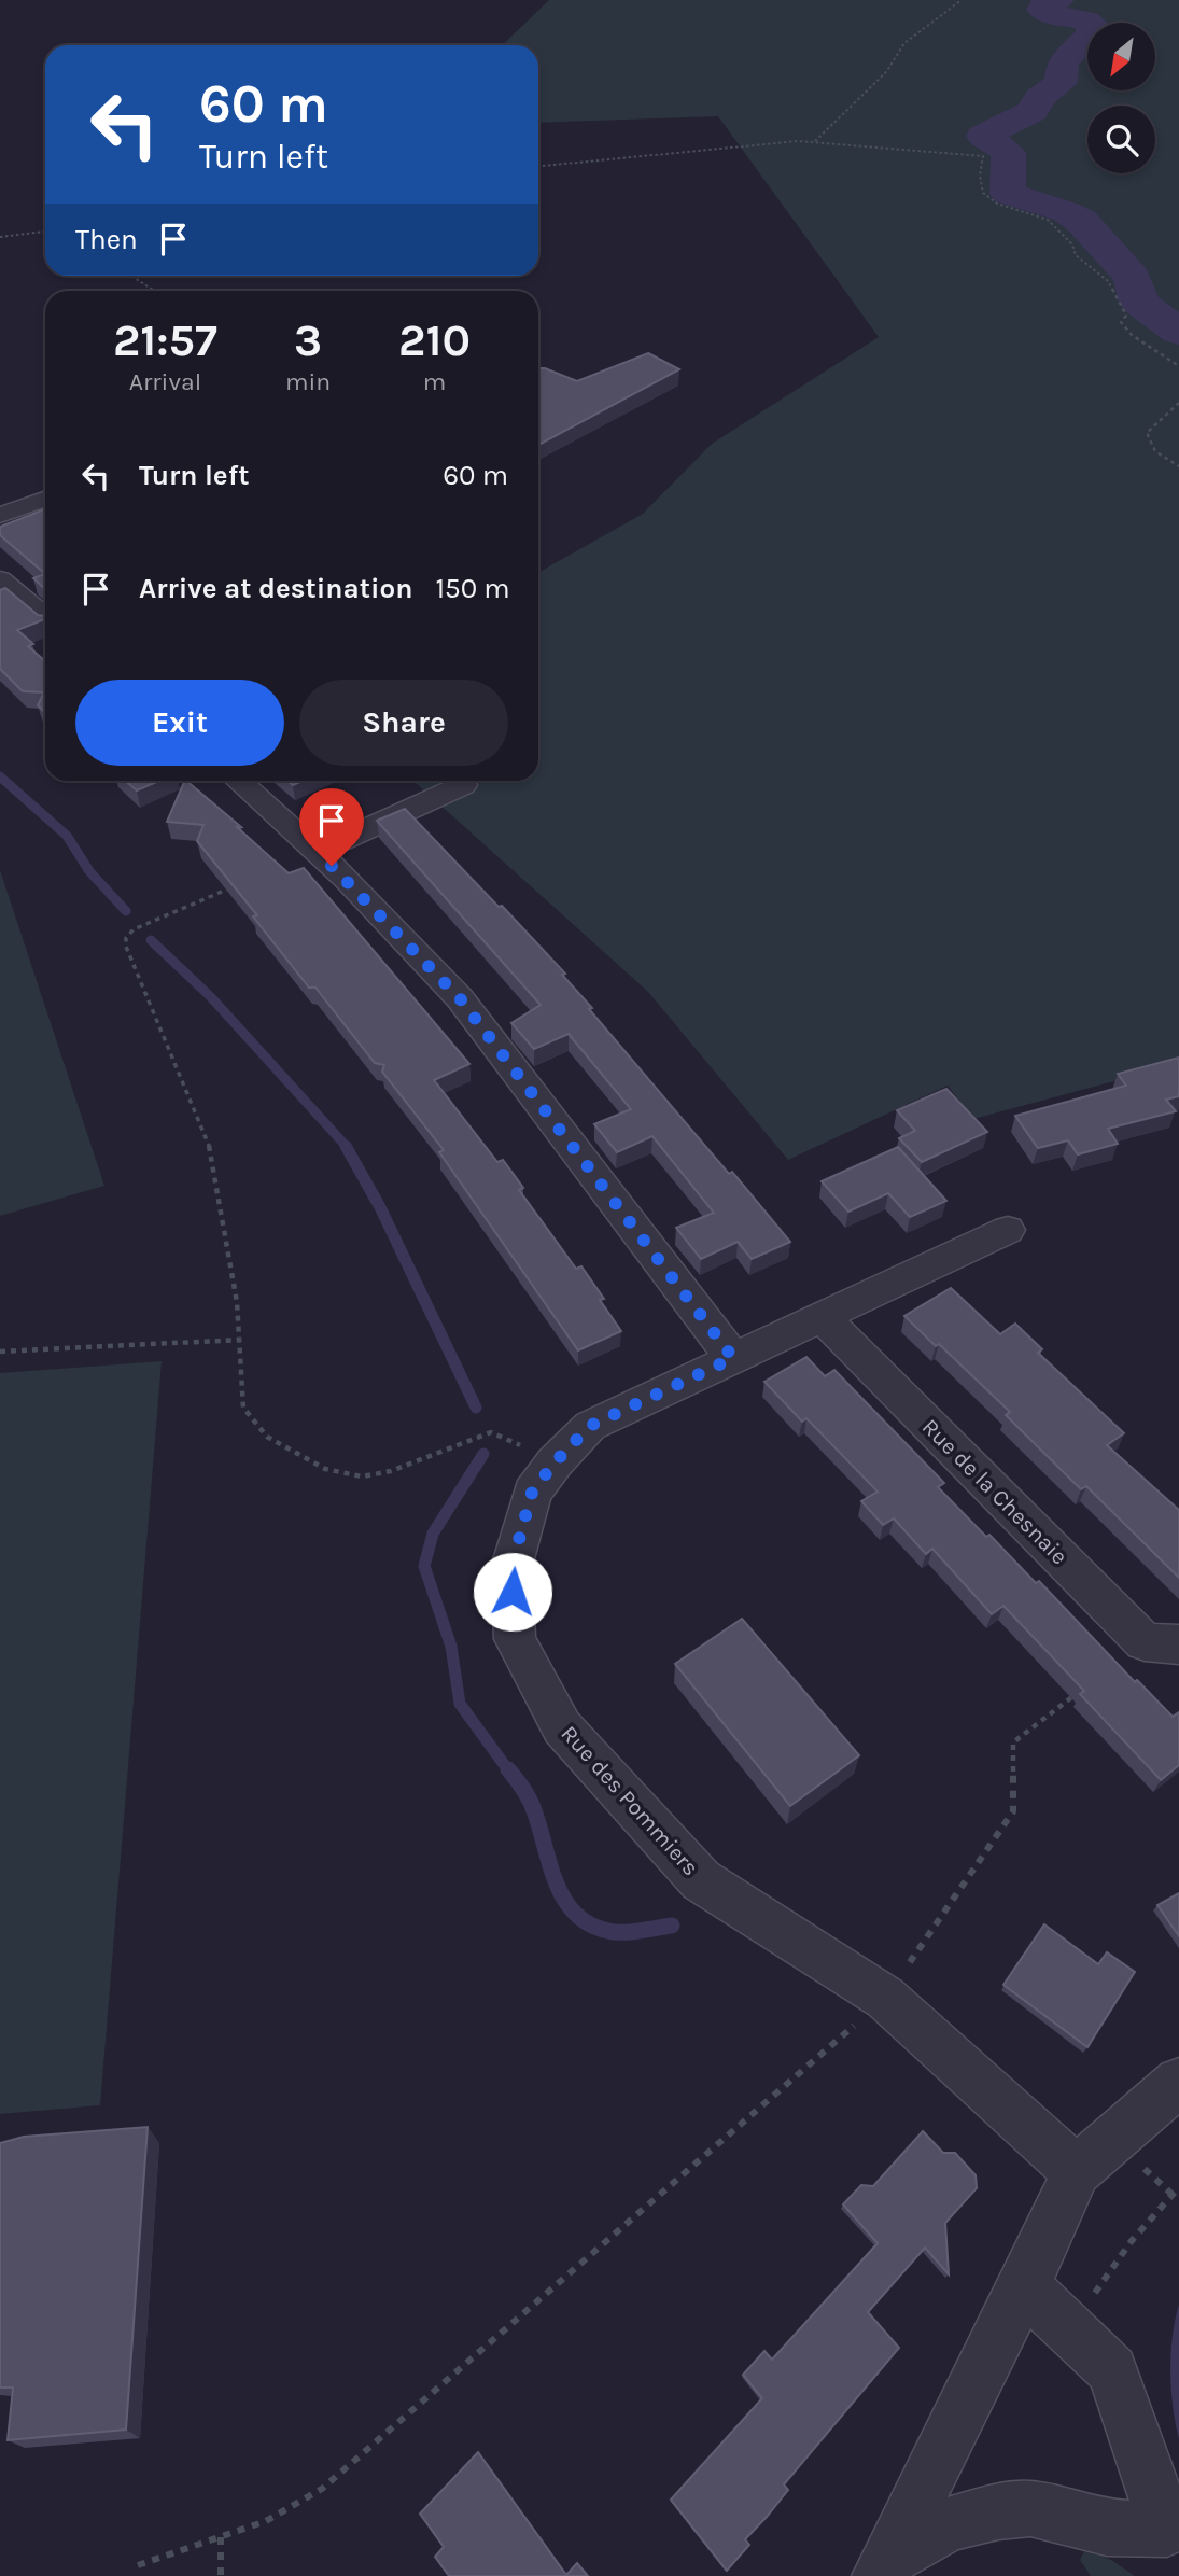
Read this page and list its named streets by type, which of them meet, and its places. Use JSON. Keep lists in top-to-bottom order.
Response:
{
  "streets": {
    "street": ["Rue de la Chesnaie", "Rue des Pommiers"]
  },
  "crossings": [
    ["Rue de la Chesnaie", "Rue des Pommiers"]
  ],
  "north": "bottom left",
  "page": {
    "turn": ["60 m", "Turn left"],
    "then": "Then",
    "eta": [
      "21:57",
      "Arrival",
      "3",
      "min",
      "210",
      "m"
    ],
    "list": [
      {
        "name": "Turn left",
        "value": "60 m"
      },
      {
        "name": "Arrive at destination",
        "value": "150 m"
      }
    ],
    "buttons": ["Exit", "Share"]
  }
}
